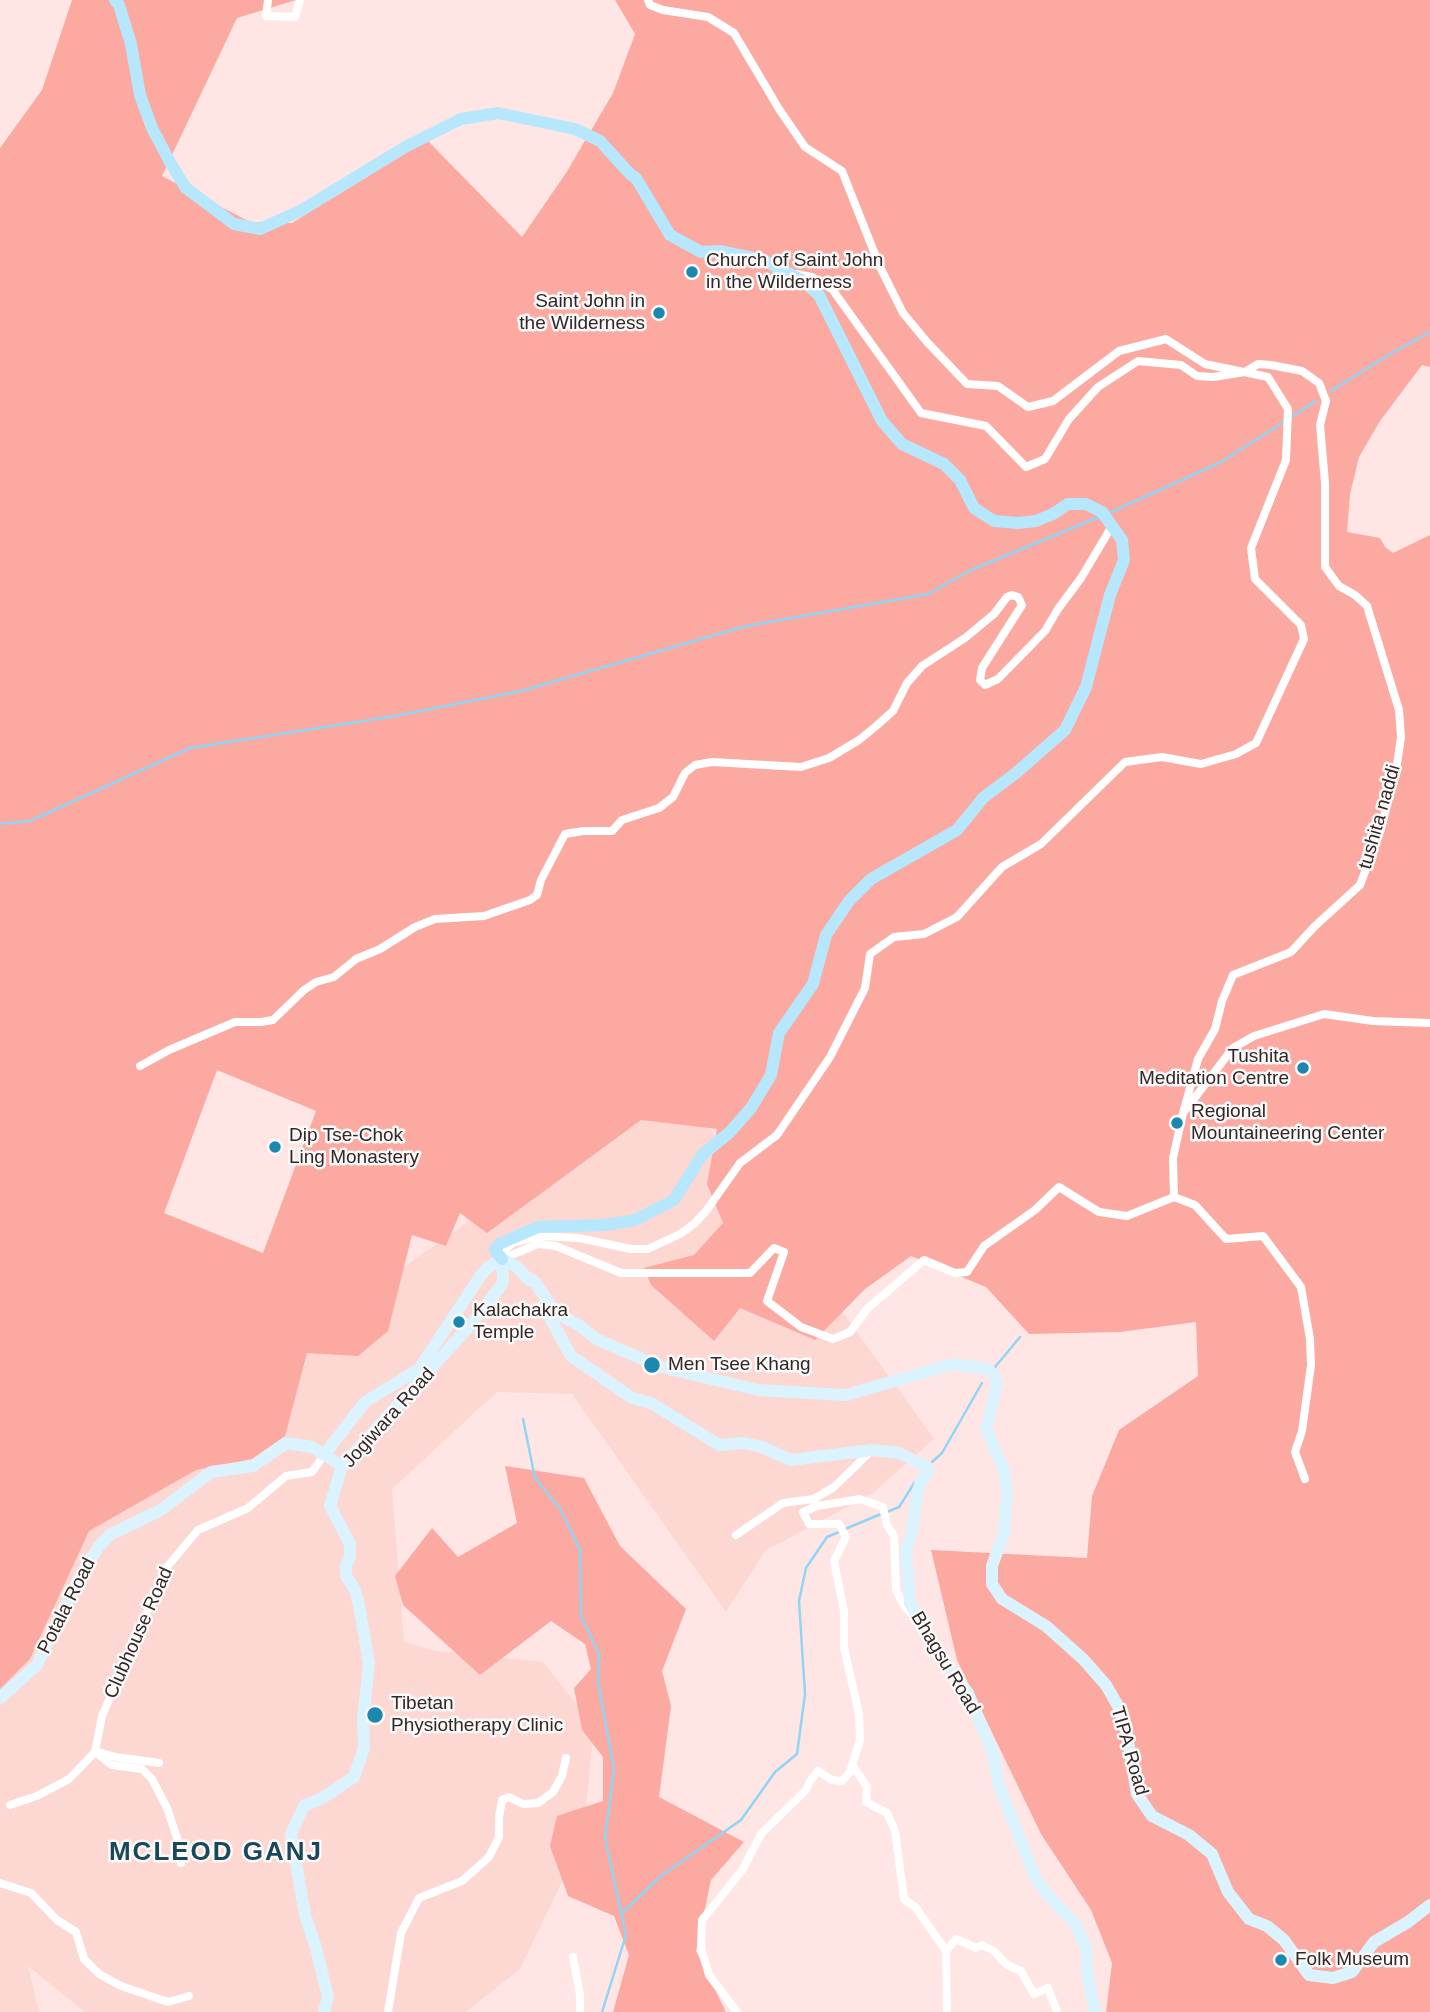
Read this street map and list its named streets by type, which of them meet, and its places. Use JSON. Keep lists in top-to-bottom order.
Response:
{
  "streets": {
    "street": [
      "tushita naddi",
      "Jogiwara Road",
      "Potala Road",
      "Clubhouse Road",
      "Bhagsu Road",
      "TIPA Road"
    ]
  },
  "crossings": [
    ["Jogiwara Road", "Bhagsu Road"],
    ["Potala Road", "Clubhouse Road"],
    ["Bhagsu Road", "TIPA Road"]
  ],
  "districts": ["MCLEOD GANJ"],
  "places": [
    "Church of Saint John in the Wilderness",
    "Saint John in the Wilderness",
    "Tushita Meditation Centre",
    "Regional Mountaineering Center",
    "Dip Tse-Chok Ling Monastery",
    "Kalachakra Temple",
    "Men Tsee Khang",
    "Tibetan Physiotherapy Clinic",
    "Folk Museum"
  ]
}
